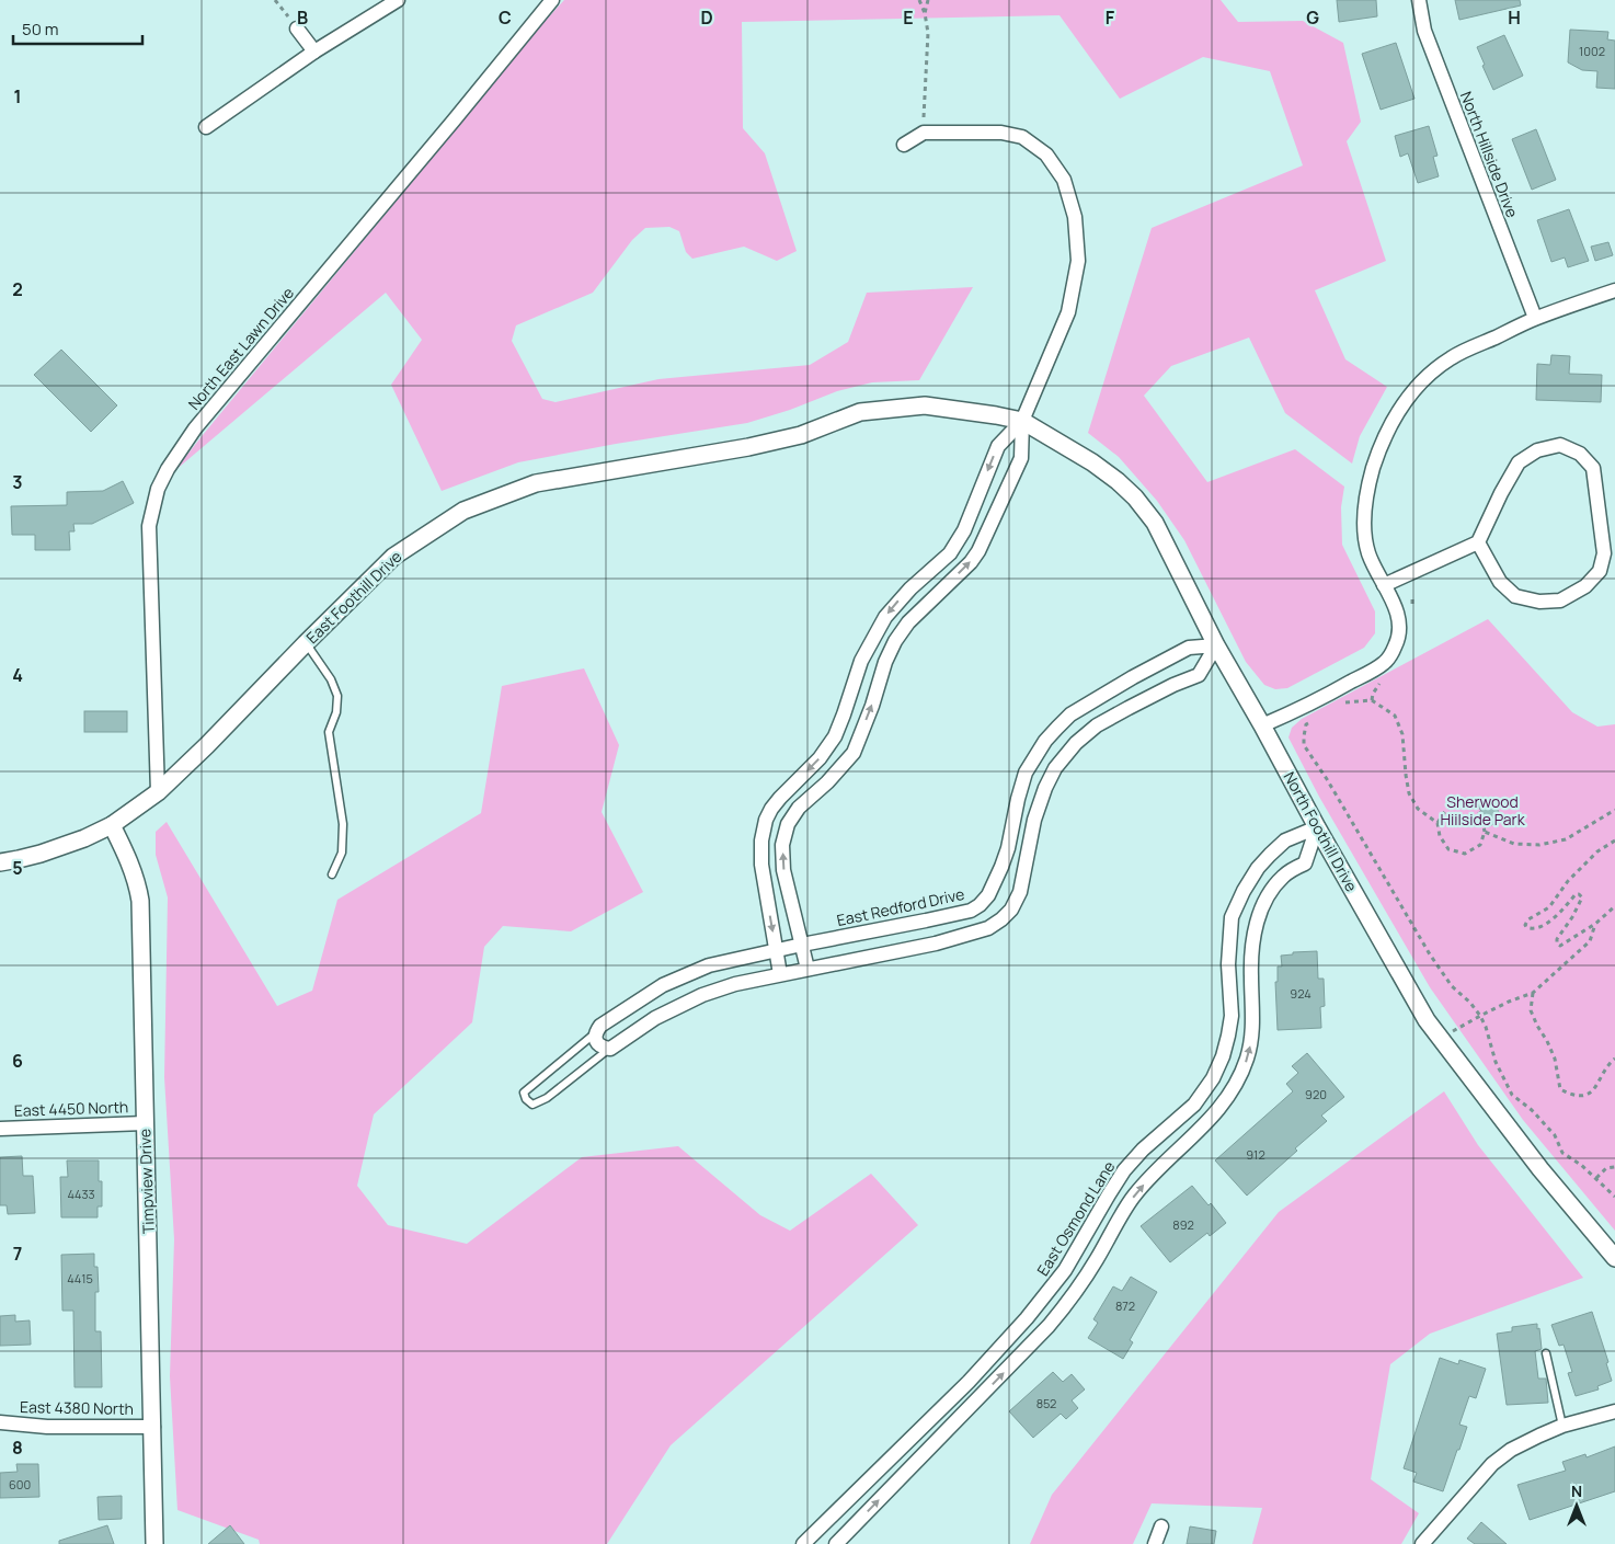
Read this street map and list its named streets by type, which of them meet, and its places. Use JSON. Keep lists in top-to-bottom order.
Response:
{
  "streets": {
    "street": [
      "North Hillside Drive",
      "North East Lawn Drive",
      "East Foothill Drive",
      "North Foothill Drive",
      "East Redford Drive",
      "East 4450 North",
      "Timpview Drive",
      "East Osmond Lane",
      "East 4380 North"
    ]
  },
  "crossings": [
    ["North East Lawn Drive", "East Foothill Drive"],
    ["East Foothill Drive", "North Foothill Drive"],
    ["East Foothill Drive", "Timpview Drive"],
    ["North Foothill Drive", "East Redford Drive"],
    ["North Foothill Drive", "East Osmond Lane"],
    ["East 4450 North", "Timpview Drive"],
    ["Timpview Drive", "East 4380 North"]
  ],
  "parks": ["Sherwood Hiilside Park"],
  "house_numbers": [
    "1002",
    "924",
    "920",
    "912",
    "4433",
    "892",
    "4415",
    "872",
    "852",
    "600"
  ],
  "scale_bar": "50 m",
  "north": "top",
  "grid": {
    "columns": [
      "B",
      "C",
      "D",
      "E",
      "F",
      "G",
      "H"
    ],
    "rows": [
      "1",
      "2",
      "3",
      "4",
      "5",
      "6",
      "7",
      "8"
    ]
  }
}
